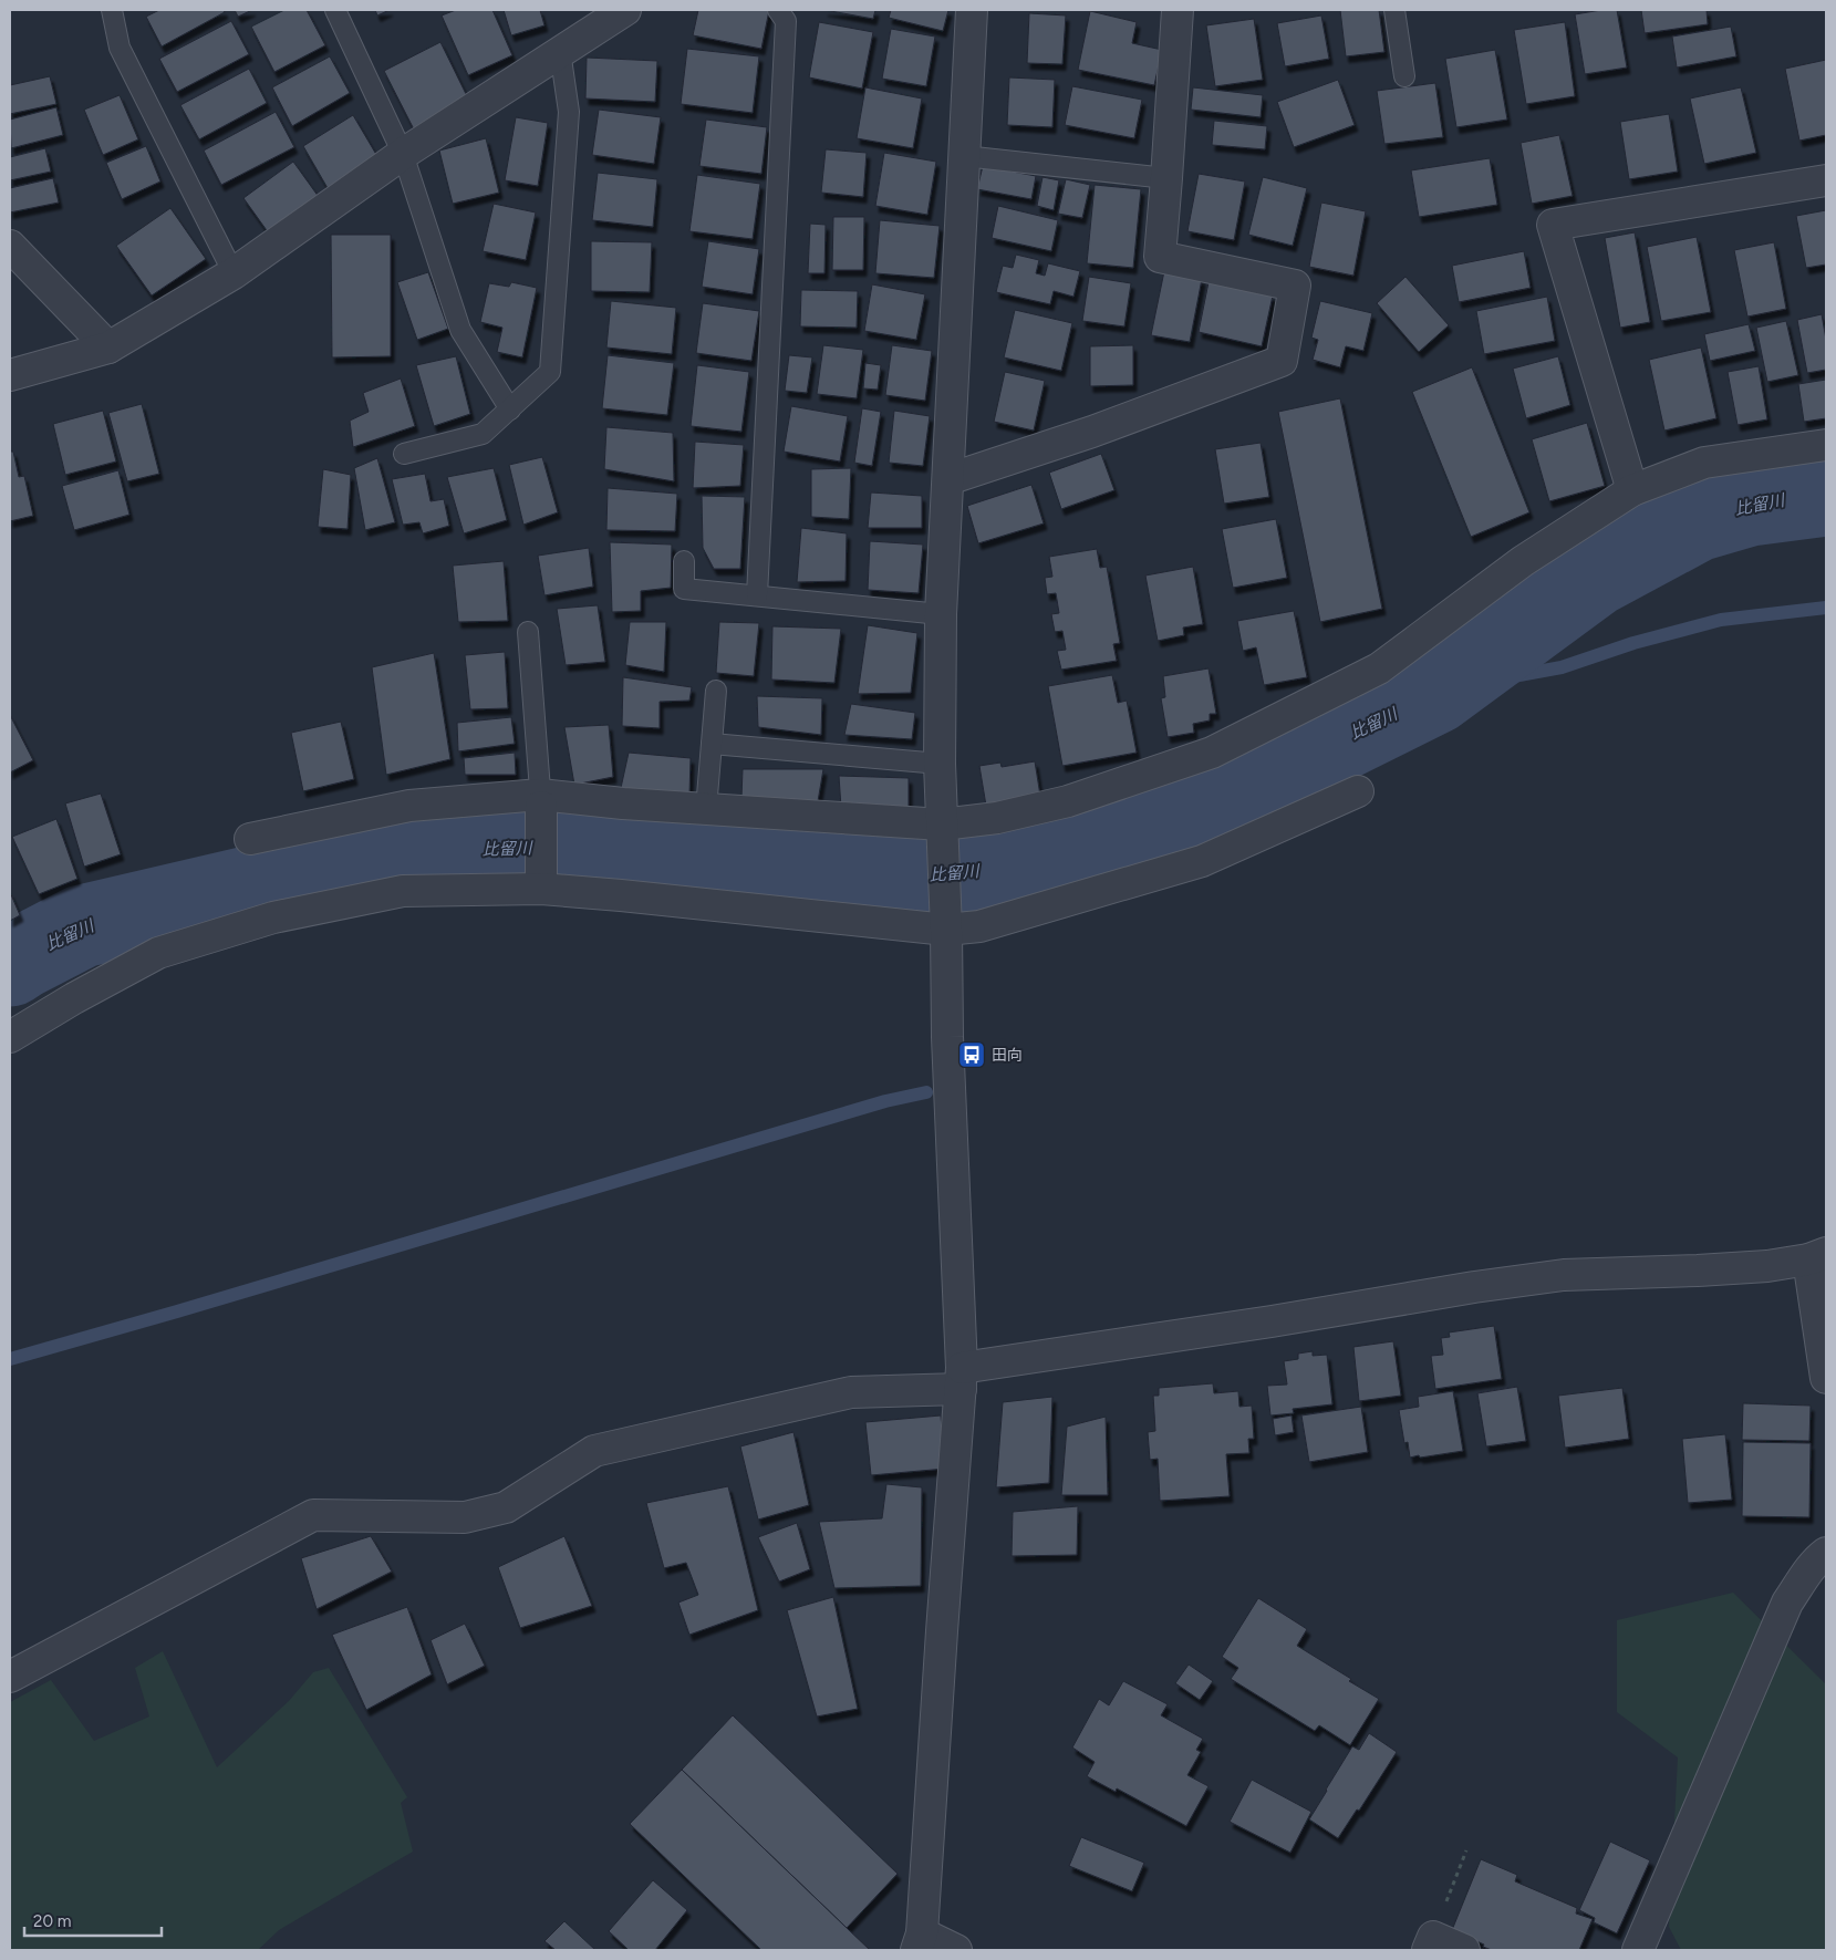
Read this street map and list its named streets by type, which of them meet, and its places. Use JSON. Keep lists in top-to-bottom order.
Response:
{
  "water": ["比留川"],
  "places": {
    "bus stop": ["田向"]
  },
  "scale_bar": "20 m"
}
